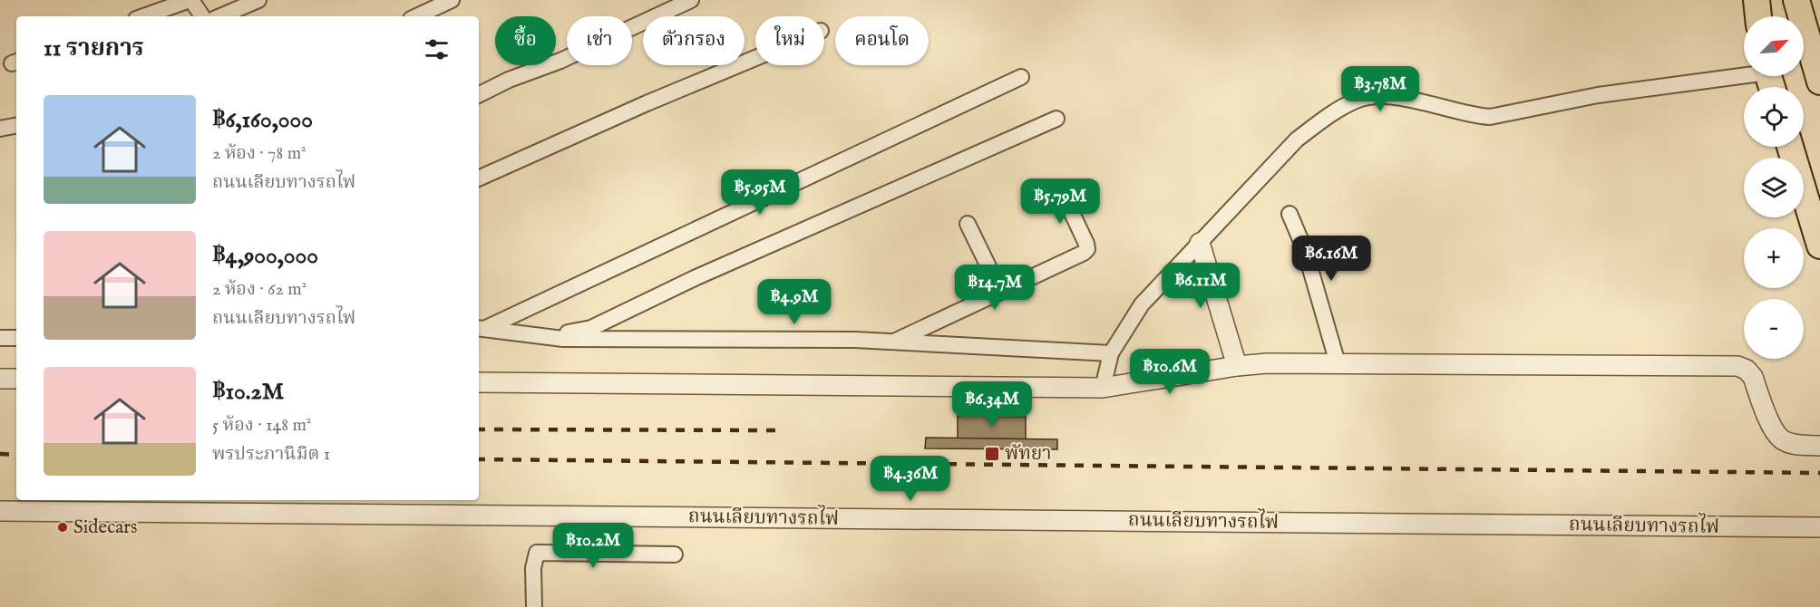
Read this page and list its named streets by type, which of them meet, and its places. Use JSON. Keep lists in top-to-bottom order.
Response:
{
  "streets": {
    "street": ["ถนนเลียบทางรถไฟ"]
  },
  "places": {
    "transit": ["พัทยา"],
    "other": ["Sidecars"]
  },
  "north": "top right",
  "page": {
    "map_buttons": ["+", "−"],
    "chip": [
      "ซื้อ",
      "เช่า",
      "ตัวกรอง",
      "ใหม่",
      "คอนโด"
    ],
    "heading": "11 รายการ",
    "price": [
      "฿3.78M",
      "฿5.95M",
      "฿5.79M",
      "฿6.16M",
      "฿6.11M",
      "฿14.7M",
      "฿4.9M",
      "฿10.6M",
      "฿6.34M",
      "฿4.36M",
      "฿10.2M"
    ],
    "list": [
      {
        "name": "฿6,160,000",
        "note": "2 ห้อง · 78 m² · ถนนเลียบทางรถไฟ"
      },
      {
        "name": "฿4,900,000",
        "note": "2 ห้อง · 62 m² · ถนนเลียบทางรถไฟ"
      },
      {
        "name": "฿10.2M",
        "note": "5 ห้อง · 148 m² · พรประภานิมิต 1"
      }
    ]
  }
}
